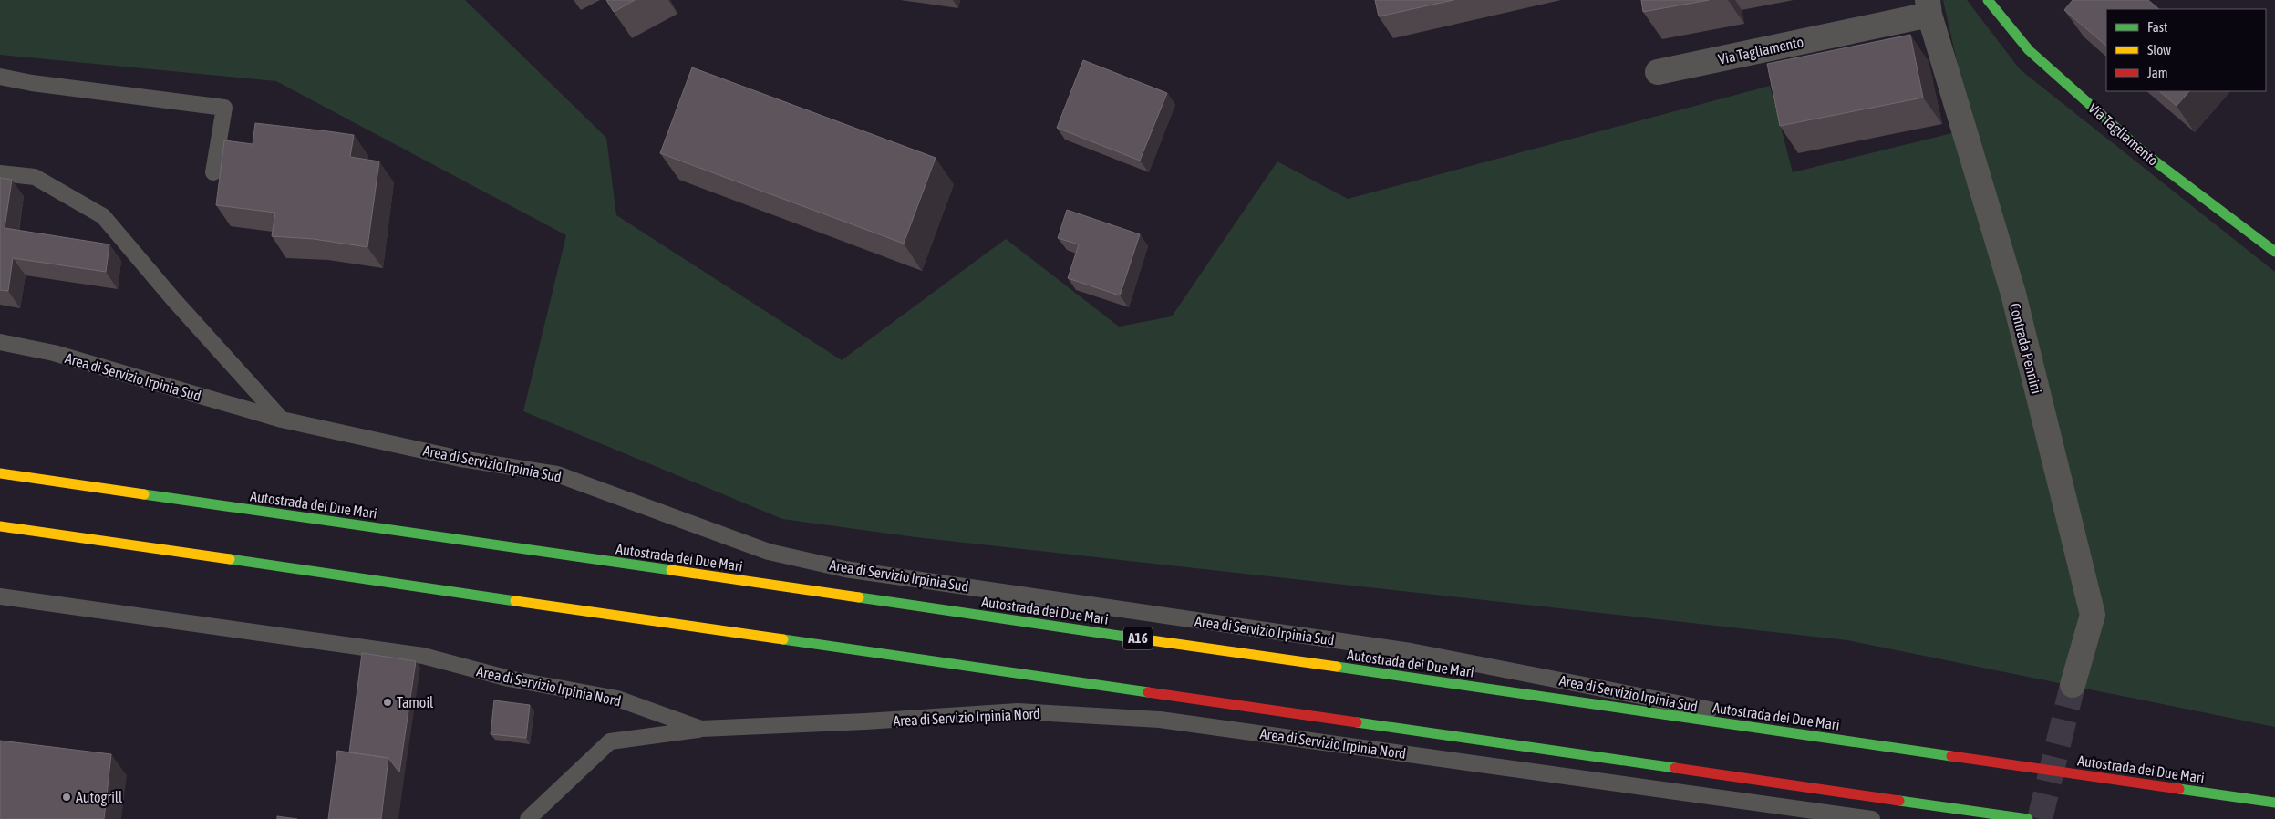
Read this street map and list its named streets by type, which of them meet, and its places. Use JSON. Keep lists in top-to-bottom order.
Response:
{
  "streets": {
    "main road": ["Via Tagliamento", "Autostrada dei Due Mari", "A16"],
    "street": ["Contrada Pennini"],
    "lane": ["Area di Servizio Irpinia Sud", "Area di Servizio Irpinia Nord"]
  },
  "crossings": [
    ["Via Tagliamento", "Contrada Pennini"],
    ["Area di Servizio Irpinia Sud", "Autostrada dei Due Mari"]
  ],
  "places": ["Tamoil", "Autogrill"],
  "legend": ["Fast", "Slow", "Jam"]
}
